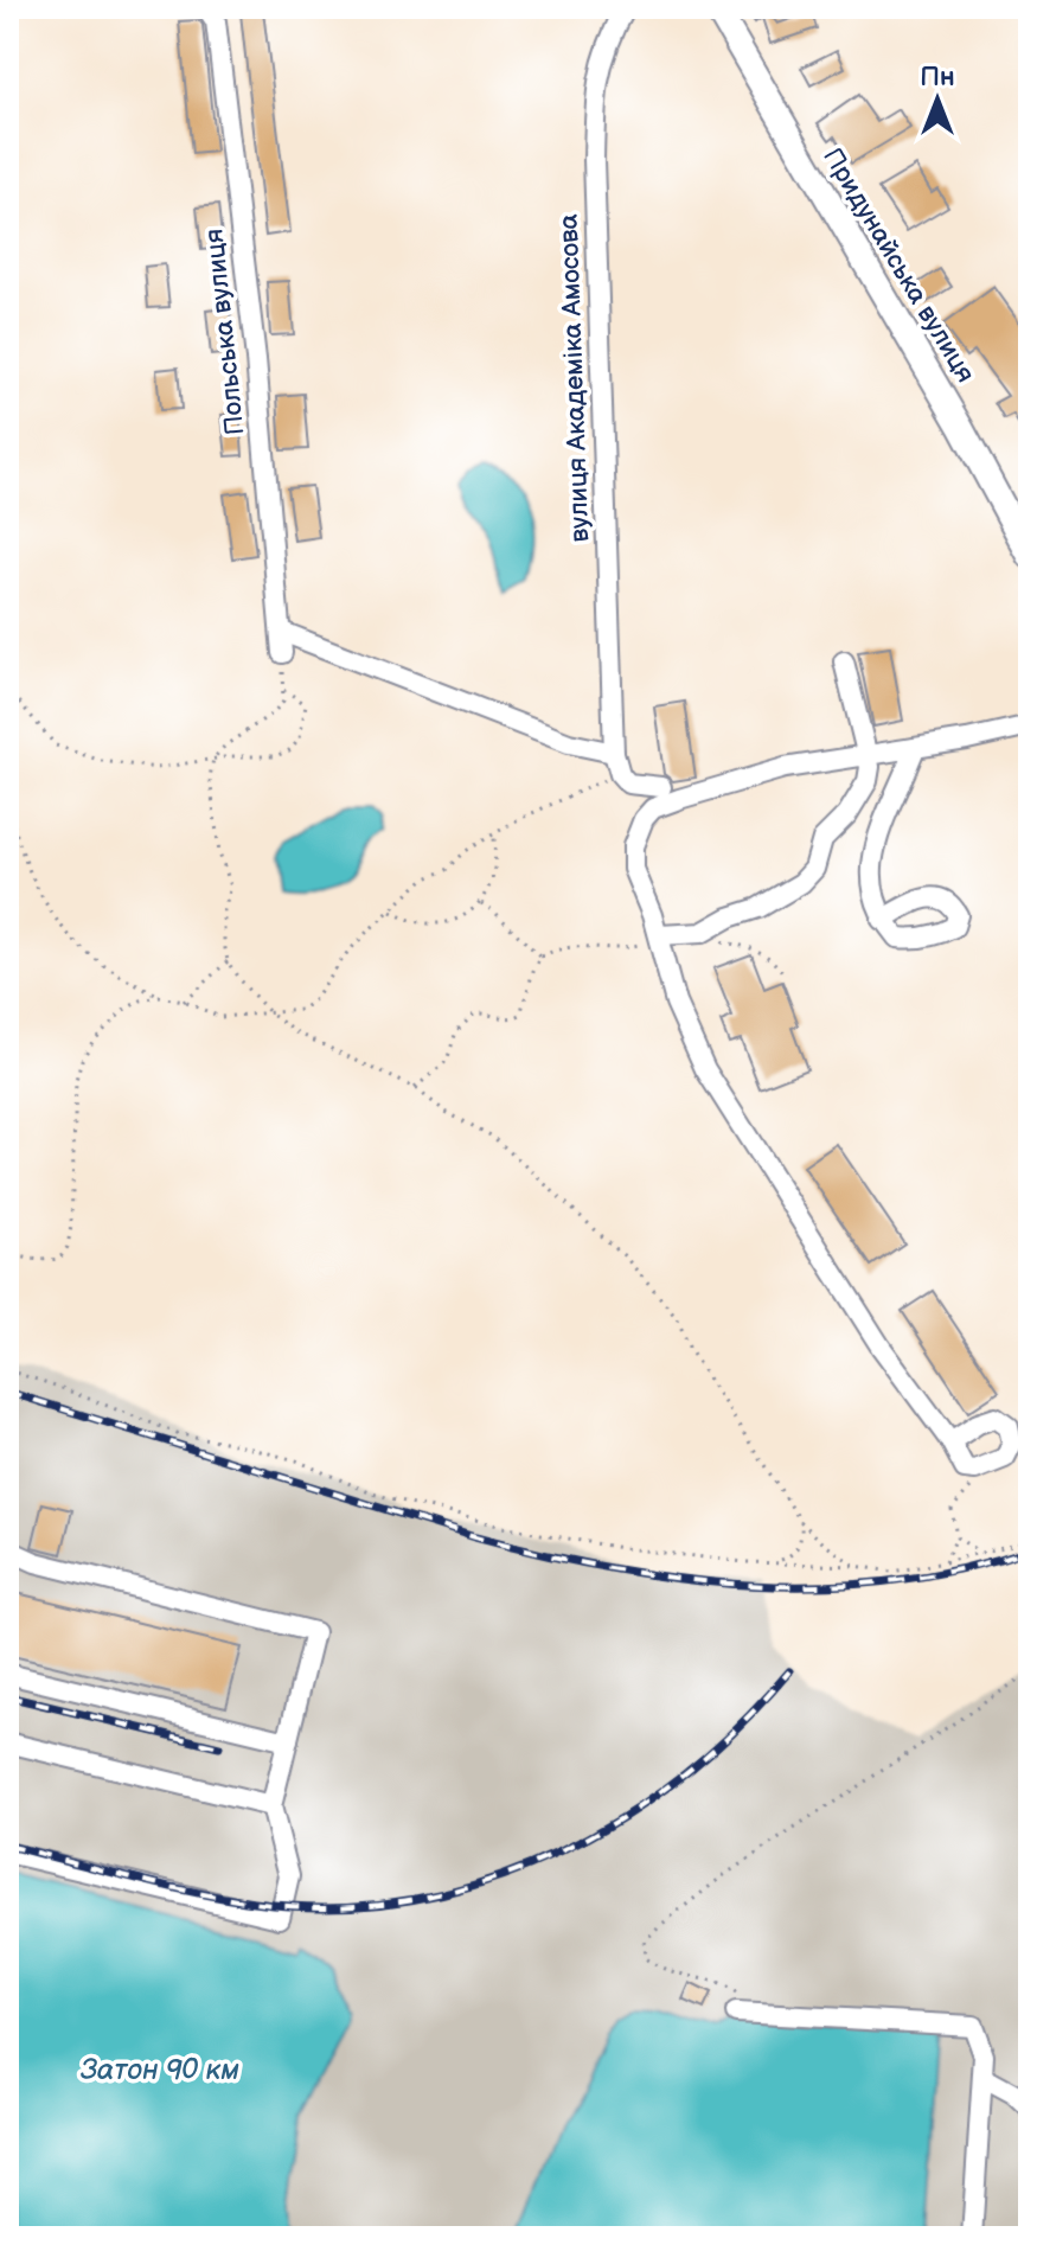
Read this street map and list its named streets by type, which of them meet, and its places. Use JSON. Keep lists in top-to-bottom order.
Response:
{
  "streets": {
    "main road": ["Придунайська вулиця"],
    "street": ["Польська вулиця", "вулиця Академіка Амосова"]
  },
  "water": ["Затон 90 км"],
  "north": "top"
}
